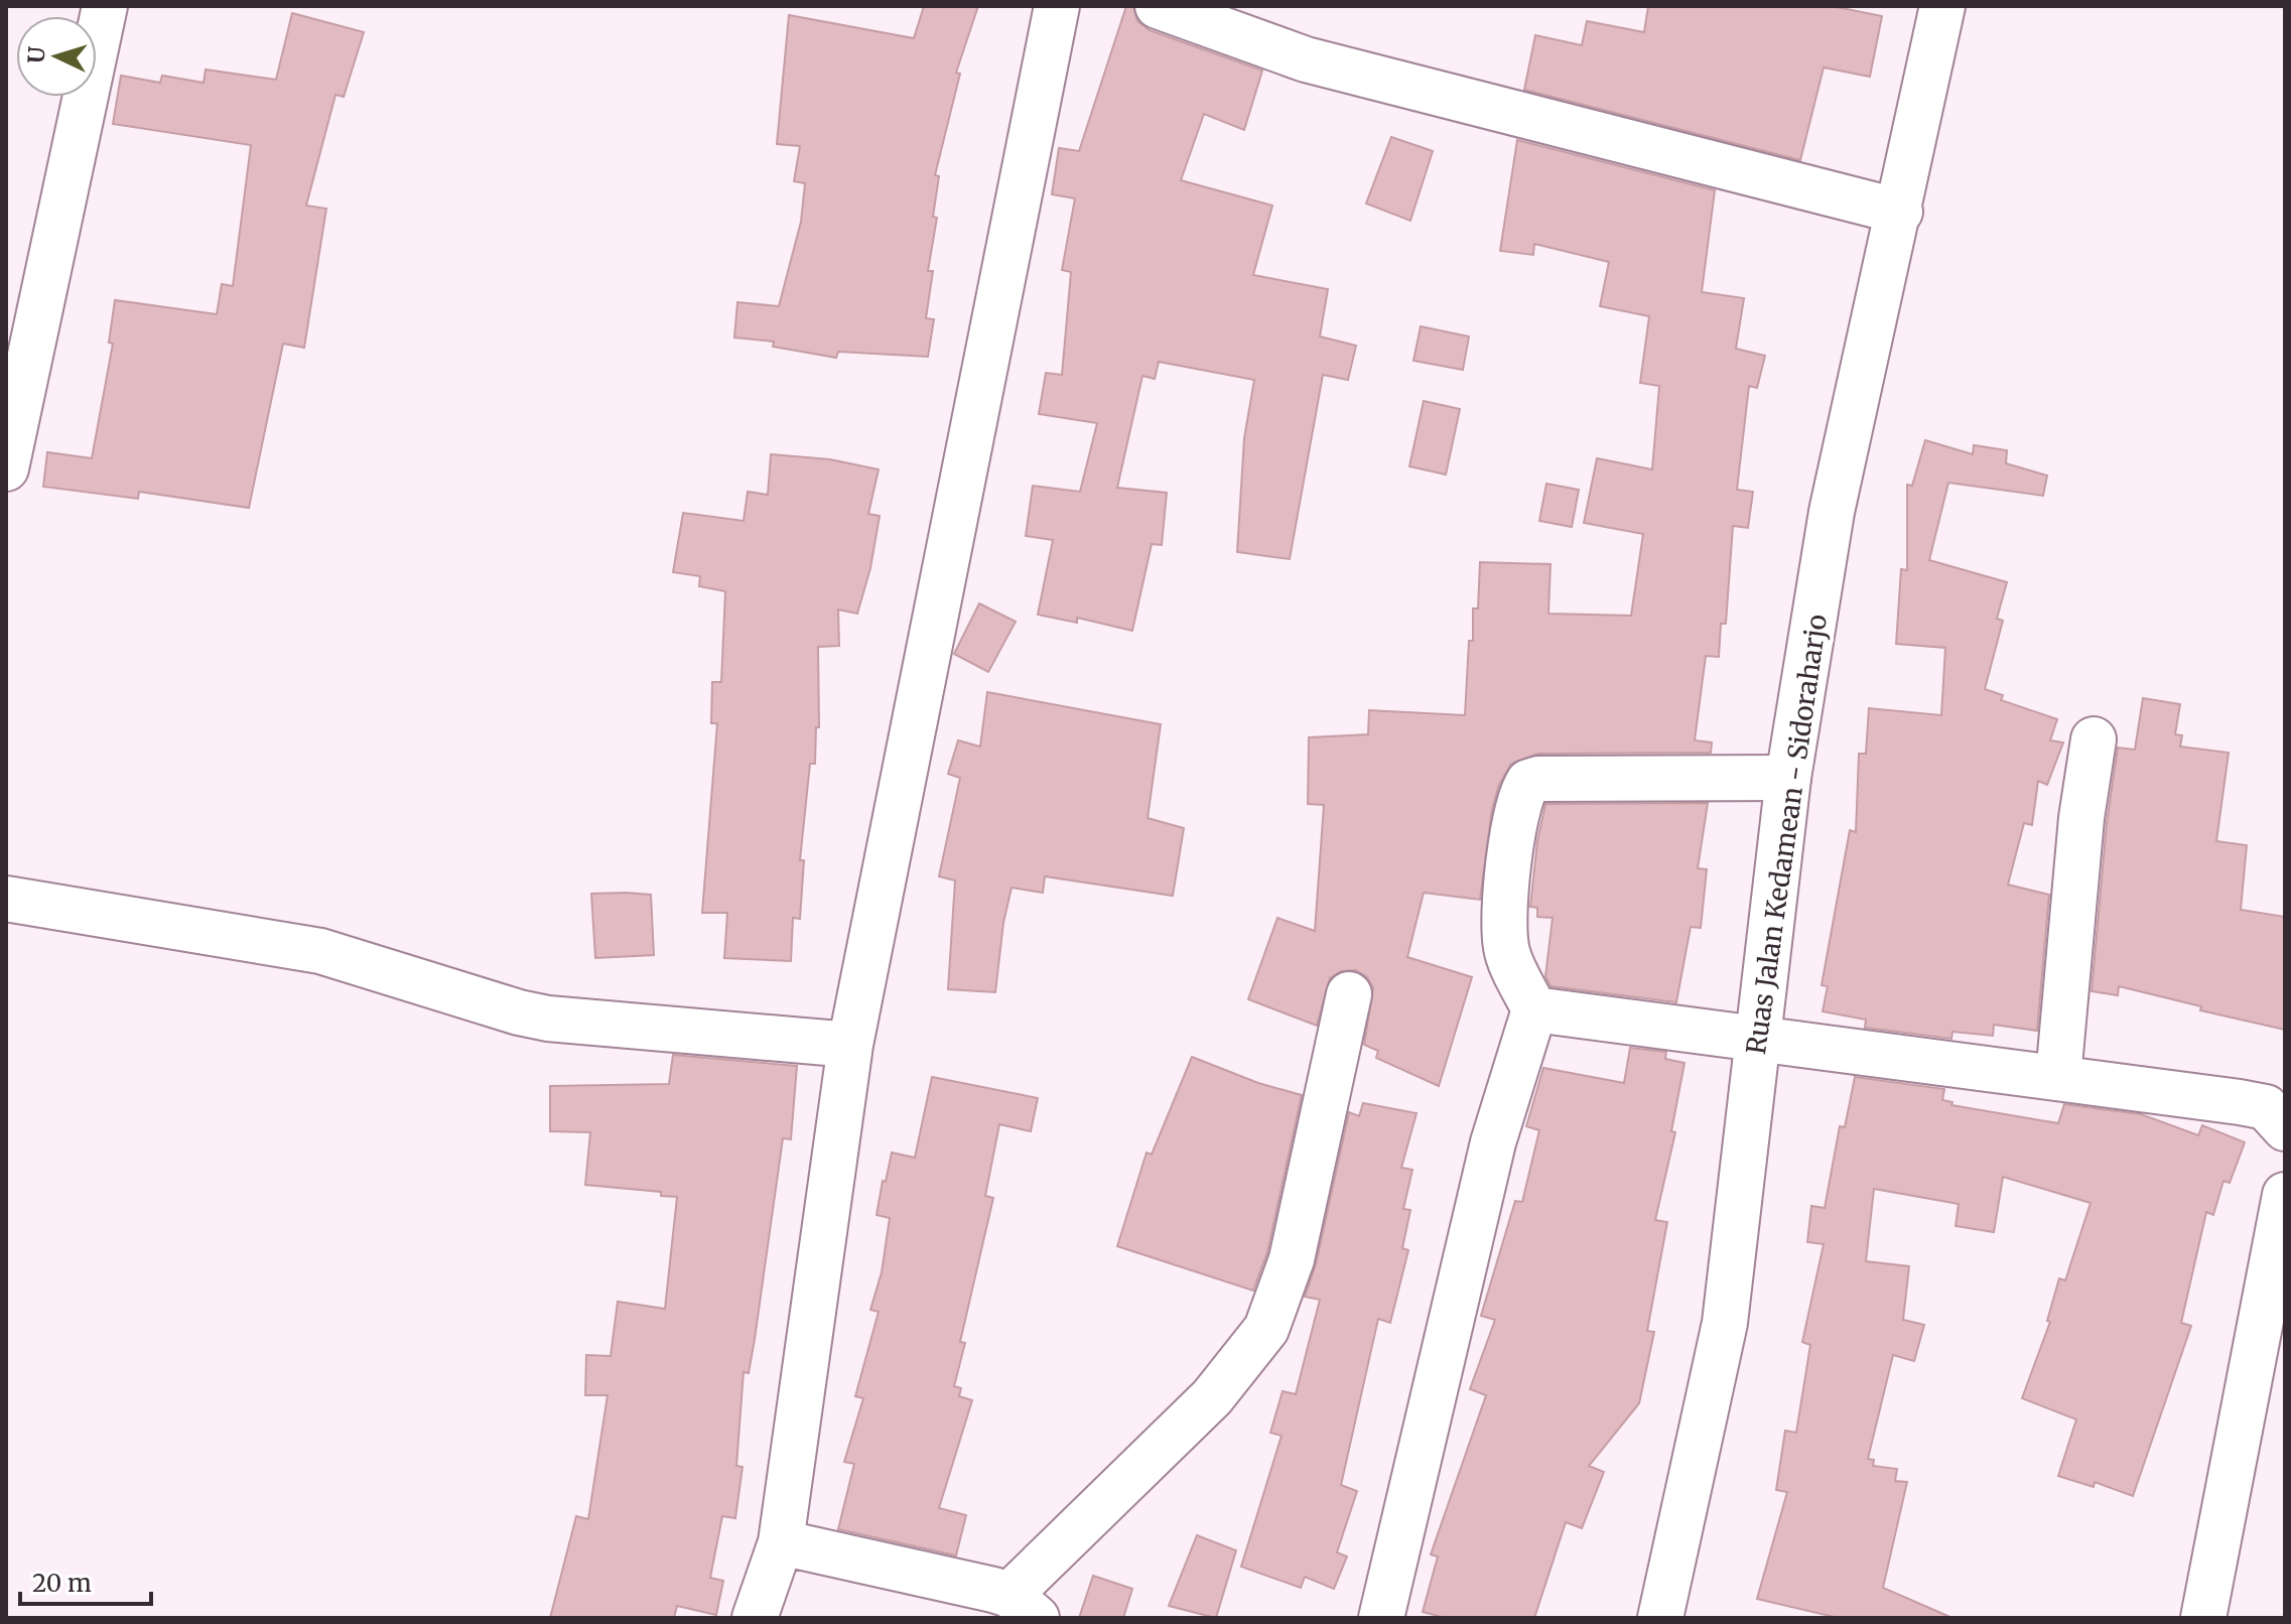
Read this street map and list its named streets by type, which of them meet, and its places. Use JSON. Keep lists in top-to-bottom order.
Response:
{
  "streets": {
    "street": ["Ruas Jalan Kedamean - Sidoraharjo"]
  },
  "scale_bar": "20 m",
  "north": "left"
}
